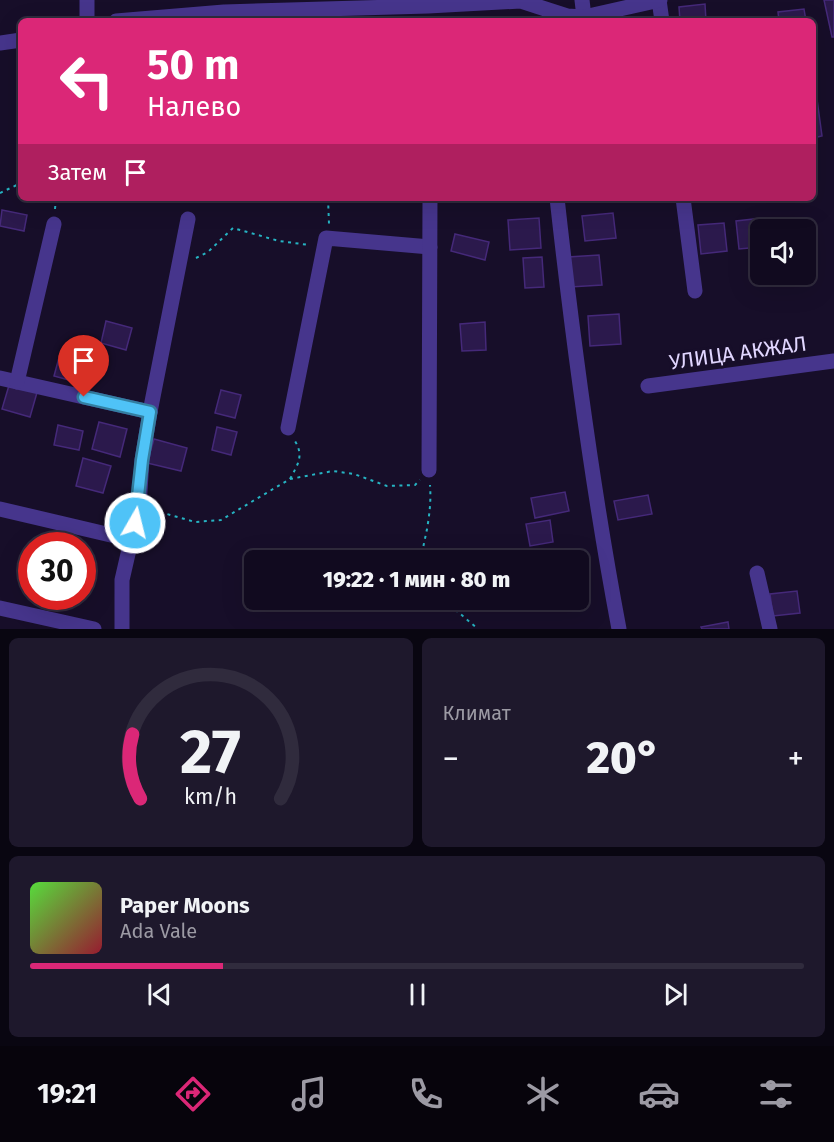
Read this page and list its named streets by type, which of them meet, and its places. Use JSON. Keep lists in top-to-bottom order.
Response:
{
  "streets": {
    "street": ["УЛИЦА АКЖАЛ"]
  },
  "page": {
    "turn": ["50 m", "Налево"],
    "then": "Затем",
    "limit": "30",
    "trip": "19:22 · 1 мин · 80 m",
    "tile": "Климат",
    "heat": ["−", "20°", "+"],
    "song": ["Paper Moons", "Ada Vale"],
    "tabs": "19:21",
    "gauge": ["27", "km/h"]
  }
}
